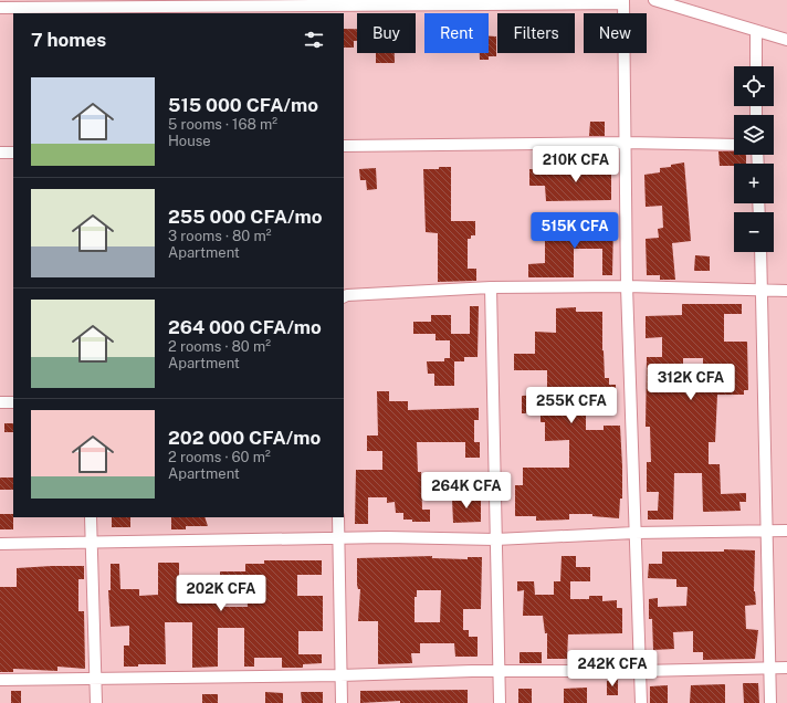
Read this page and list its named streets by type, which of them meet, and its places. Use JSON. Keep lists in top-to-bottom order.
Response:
{
  "page": {
    "chip": [
      "Buy",
      "Rent",
      "Filters",
      "New"
    ],
    "heading": "7 homes",
    "map_buttons": ["+", "−"],
    "list": [
      {
        "name": "515 000 CFA/mo",
        "note": "5 rooms · 168 m² · House"
      },
      {
        "name": "255 000 CFA/mo",
        "note": "3 rooms · 80 m² · Apartment"
      },
      {
        "name": "264 000 CFA/mo",
        "note": "2 rooms · 80 m² · Apartment"
      },
      {
        "name": "202 000 CFA/mo",
        "note": "2 rooms · 60 m² · Apartment"
      }
    ],
    "price": [
      "210K CFA",
      "515K CFA",
      "312K CFA",
      "255K CFA",
      "264K CFA",
      "202K CFA",
      "242K CFA"
    ]
  }
}
